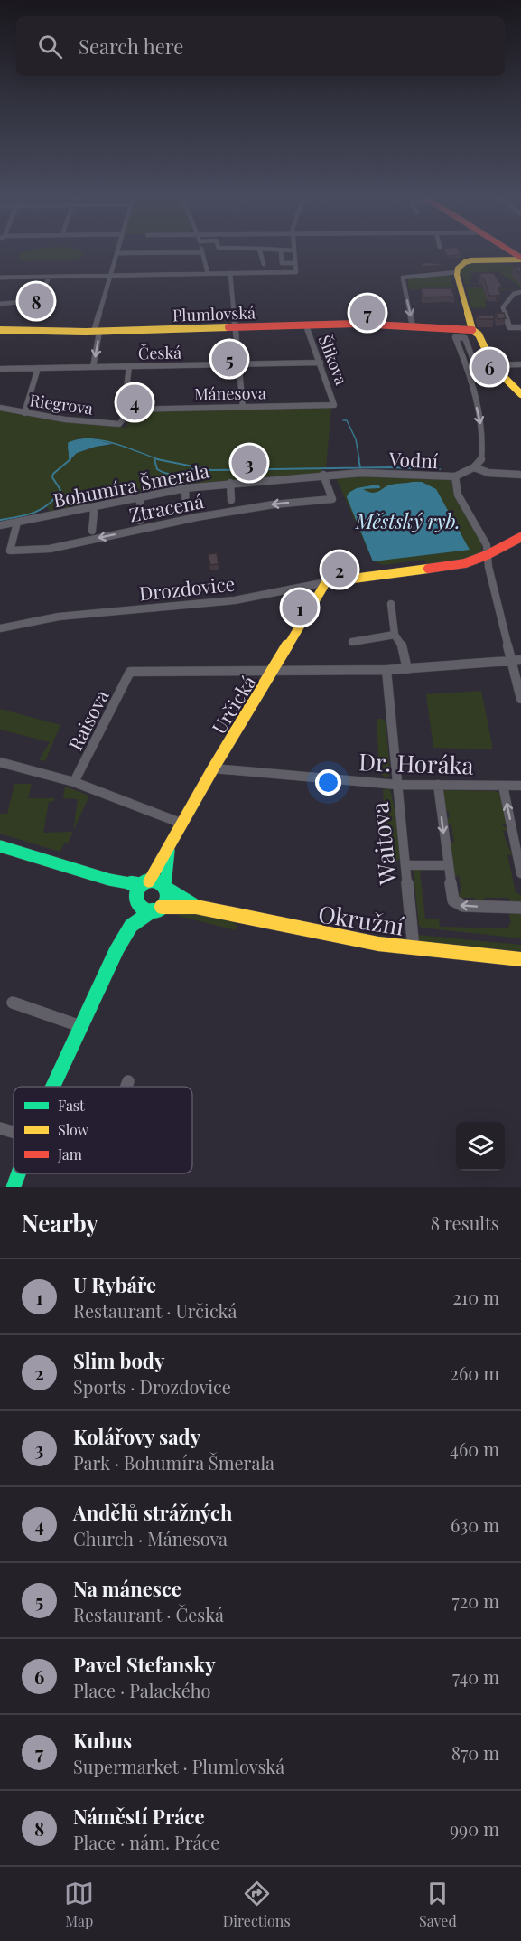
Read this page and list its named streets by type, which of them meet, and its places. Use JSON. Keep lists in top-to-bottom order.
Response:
{
  "streets": {
    "street": [
      "Plumlovská",
      "Česká",
      "Šlikova",
      "Mánesova",
      "Riegrova",
      "Vodní",
      "Bohumíra Šmerala",
      "Ztracená",
      "Drozdovice",
      "Určická",
      "Raisova",
      "Dr. Horáka",
      "Waitova",
      "Okružní"
    ]
  },
  "crossings": [
    ["Plumlovská", "Šlikova"],
    ["Česká", "Šlikova"],
    ["Šlikova", "Mánesova"],
    ["Vodní", "Bohumíra Šmerala"],
    ["Bohumíra Šmerala", "Ztracená"],
    ["Drozdovice", "Určická"],
    ["Určická", "Raisova"],
    ["Určická", "Dr. Horáka"],
    ["Určická", "Okružní"],
    ["Dr. Horáka", "Waitova"],
    ["Waitova", "Okružní"]
  ],
  "one_way": ["Ztracená"],
  "water": ["Městský ryb."],
  "legend": ["Fast", "Slow", "Jam"],
  "page": {
    "search": "Search here",
    "pins": [
      "8",
      "7",
      "5",
      "6",
      "4",
      "3",
      "2",
      "1"
    ],
    "heading": ["Nearby", "8 results"],
    "list": [
      {
        "mark": "1",
        "name": "U Rybáře",
        "note": "Restaurant · Určická",
        "value": "210 m"
      },
      {
        "mark": "2",
        "name": "Slim body",
        "note": "Sports · Drozdovice",
        "value": "260 m"
      },
      {
        "mark": "3",
        "name": "Kolářovy sady",
        "note": "Park · Bohumíra Šmerala",
        "value": "460 m"
      },
      {
        "mark": "4",
        "name": "Andělů strážných",
        "note": "Church · Mánesova",
        "value": "630 m"
      },
      {
        "mark": "5",
        "name": "Na mánesce",
        "note": "Restaurant · Česká",
        "value": "720 m"
      },
      {
        "mark": "6",
        "name": "Pavel Stefansky",
        "note": "Place · Palackého",
        "value": "740 m"
      },
      {
        "mark": "7",
        "name": "Kubus",
        "note": "Supermarket · Plumlovská",
        "value": "870 m"
      },
      {
        "mark": "8",
        "name": "Náměstí Práce",
        "note": "Place · nám. Práce",
        "value": "990 m"
      }
    ],
    "nav": ["Map", "Directions", "Saved"]
  }
}
